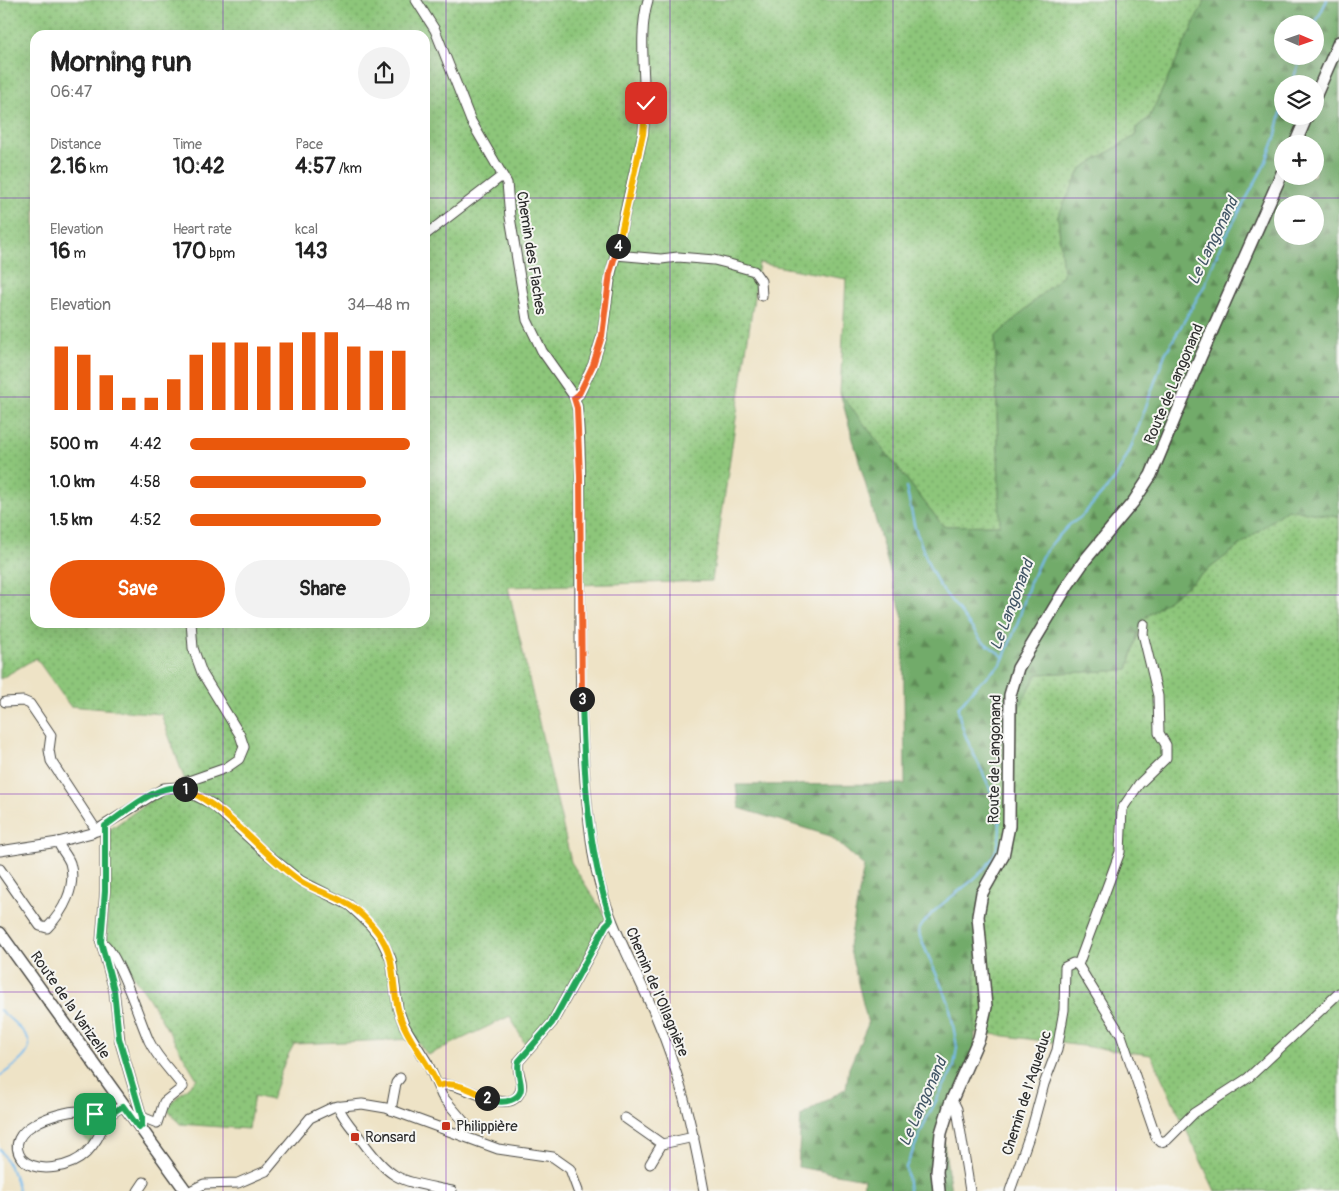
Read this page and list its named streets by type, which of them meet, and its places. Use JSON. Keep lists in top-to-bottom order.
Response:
{
  "streets": {
    "main road": ["Route de Langonand", "Route de la Varizelle"],
    "street": ["Chemin des Flaches", "Chemin de l'Ollagnière", "Chemin de l'Aqueduc"]
  },
  "crossings": [
    ["Chemin des Flaches", "Chemin de l'Ollagnière"]
  ],
  "water": ["Le Langonand"],
  "places": {
    "transit": ["Philippière", "Ronsard"]
  },
  "north": "right",
  "page": {
    "map_buttons": ["+", "−"],
    "heading": ["Morning run", "06:47"],
    "stats": [
      ["Distance", "2.16 km"],
      ["Time", "10:42"],
      ["Pace", "4:57 /km"],
      ["Elevation", "16 m"],
      ["Heart rate", "170 bpm"],
      ["kcal", "143"]
    ],
    "pins": [
      "4",
      "3",
      "1",
      "2"
    ],
    "chart": ["Elevation", "34–48 m"],
    "list": [
      {
        "name": "500 m",
        "note": "4:42"
      },
      {
        "name": "1.0 km",
        "note": "4:58"
      },
      {
        "name": "1.5 km",
        "note": "4:52"
      }
    ],
    "buttons": ["Save", "Share"]
  }
}
